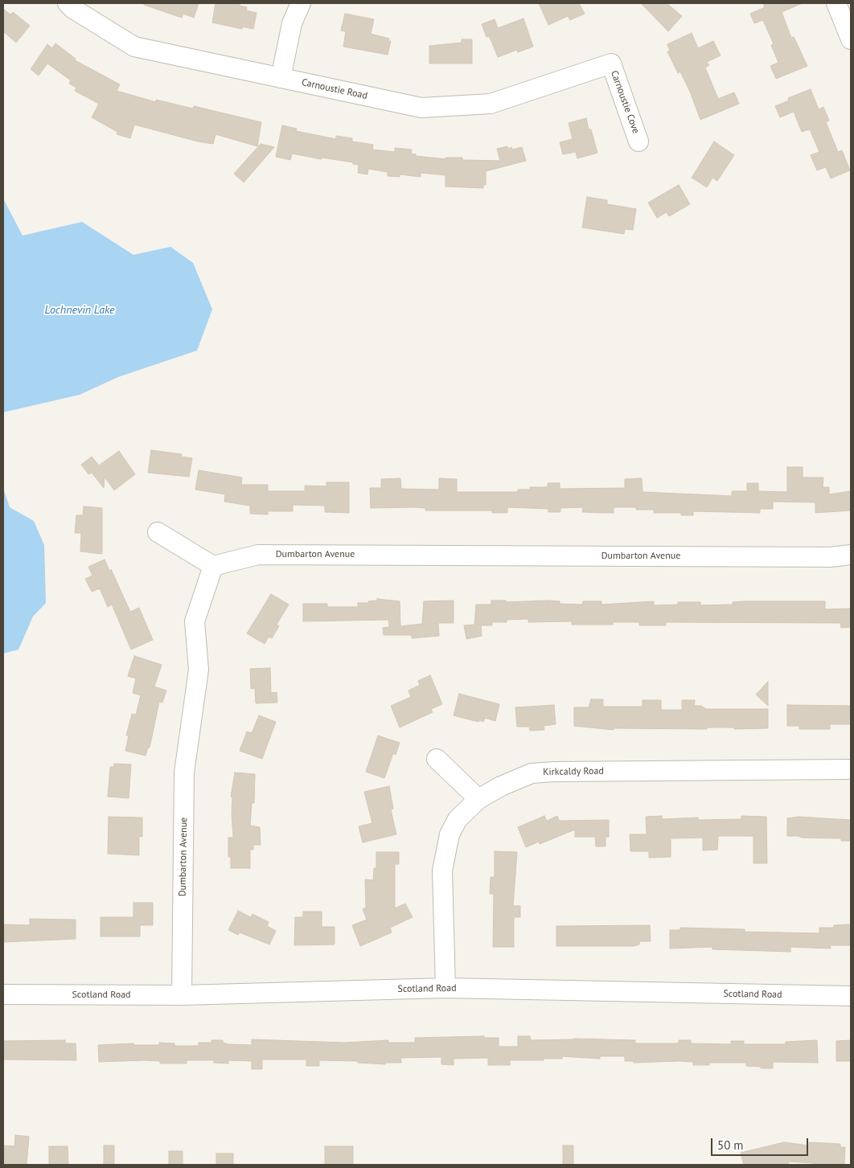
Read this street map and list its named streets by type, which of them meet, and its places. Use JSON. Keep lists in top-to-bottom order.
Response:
{
  "streets": {
    "street": [
      "Carnoustie Road",
      "Carnoustie Cove",
      "Dumbarton Avenue",
      "Kirkcaldy Road",
      "Scotland Road"
    ]
  },
  "crossings": [
    ["Carnoustie Road", "Carnoustie Cove"],
    ["Dumbarton Avenue", "Scotland Road"],
    ["Kirkcaldy Road", "Scotland Road"]
  ],
  "water": ["Lochnevin Lake"],
  "scale_bar": "50 m"
}
